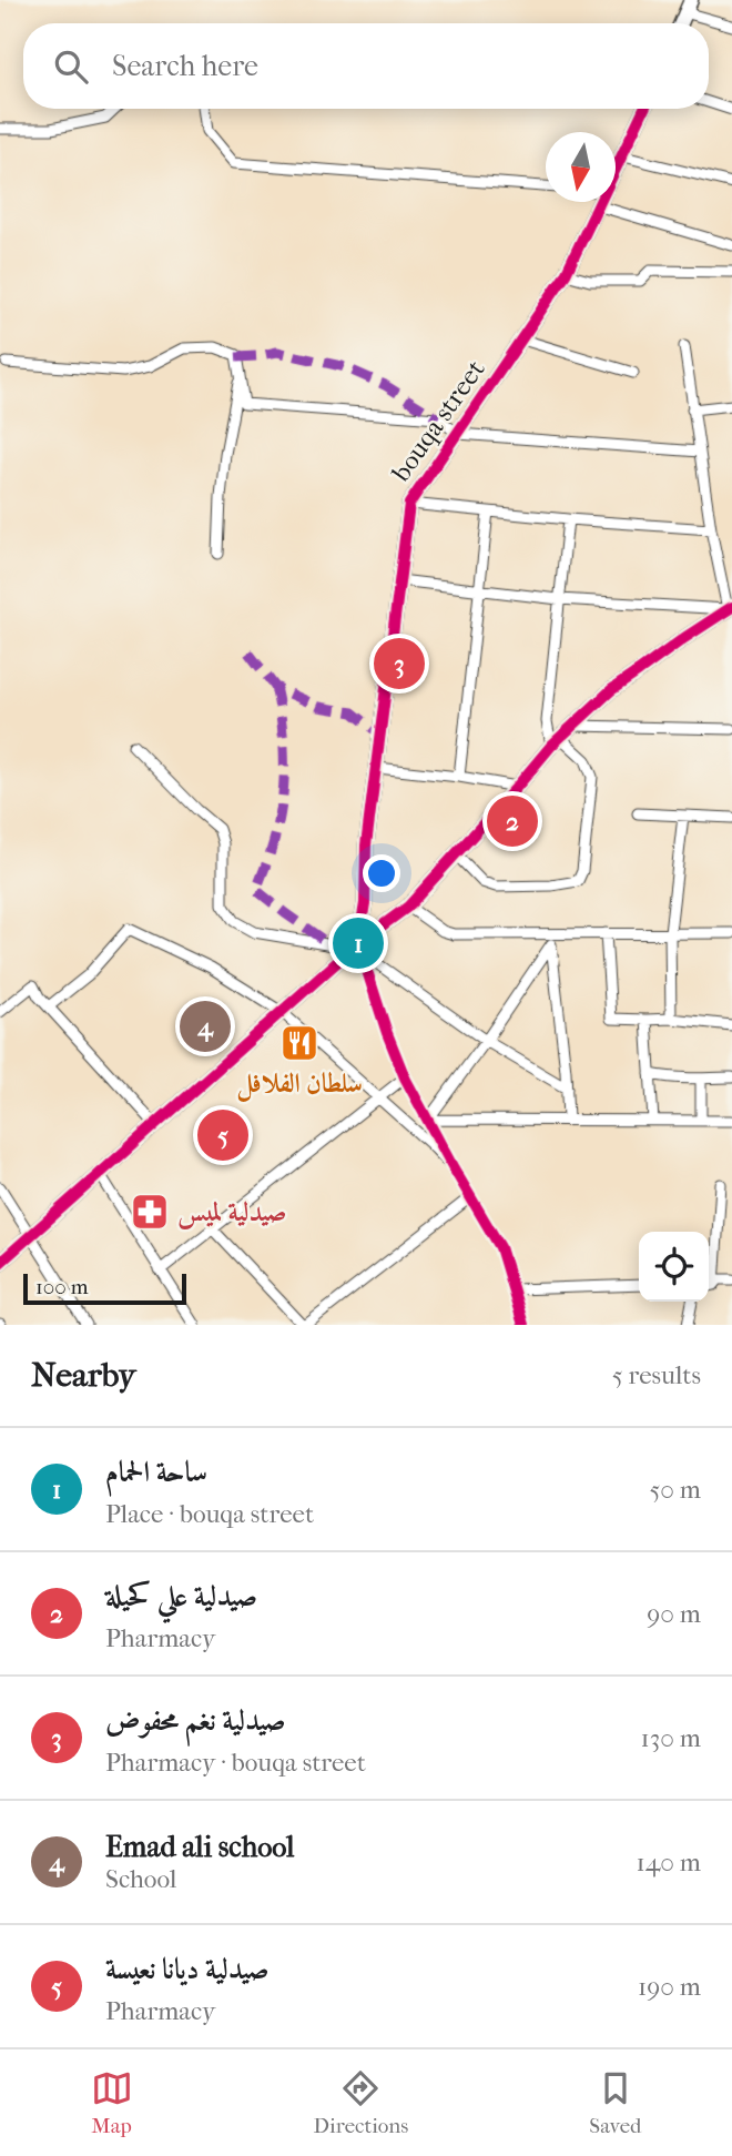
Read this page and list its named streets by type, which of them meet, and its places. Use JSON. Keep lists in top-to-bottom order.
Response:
{
  "streets": {
    "street": ["bouqa street"]
  },
  "places": {
    "restaurant": ["سلطان الفلافل"],
    "pharmacy": ["صيدلية لميس"]
  },
  "scale_bar": "100 m",
  "north": "bottom",
  "page": {
    "search": "Search here",
    "pins": [
      "3",
      "2",
      "1",
      "4",
      "5"
    ],
    "scale": "100 m",
    "heading": ["Nearby", "5 results"],
    "list": [
      {
        "mark": "1",
        "name": "ساحة الحمام",
        "note": "Place · bouqa street",
        "value": "50 m"
      },
      {
        "mark": "2",
        "name": "صيدلية علي كحيلة",
        "note": "Pharmacy",
        "value": "90 m"
      },
      {
        "mark": "3",
        "name": "صيدلية نغم محفوض",
        "note": "Pharmacy · bouqa street",
        "value": "130 m"
      },
      {
        "mark": "4",
        "name": "Emad ali school",
        "note": "School",
        "value": "140 m"
      },
      {
        "mark": "5",
        "name": "صيدلية ديانا نعيسة",
        "note": "Pharmacy",
        "value": "190 m"
      }
    ],
    "nav": ["Map", "Directions", "Saved"]
  }
}
